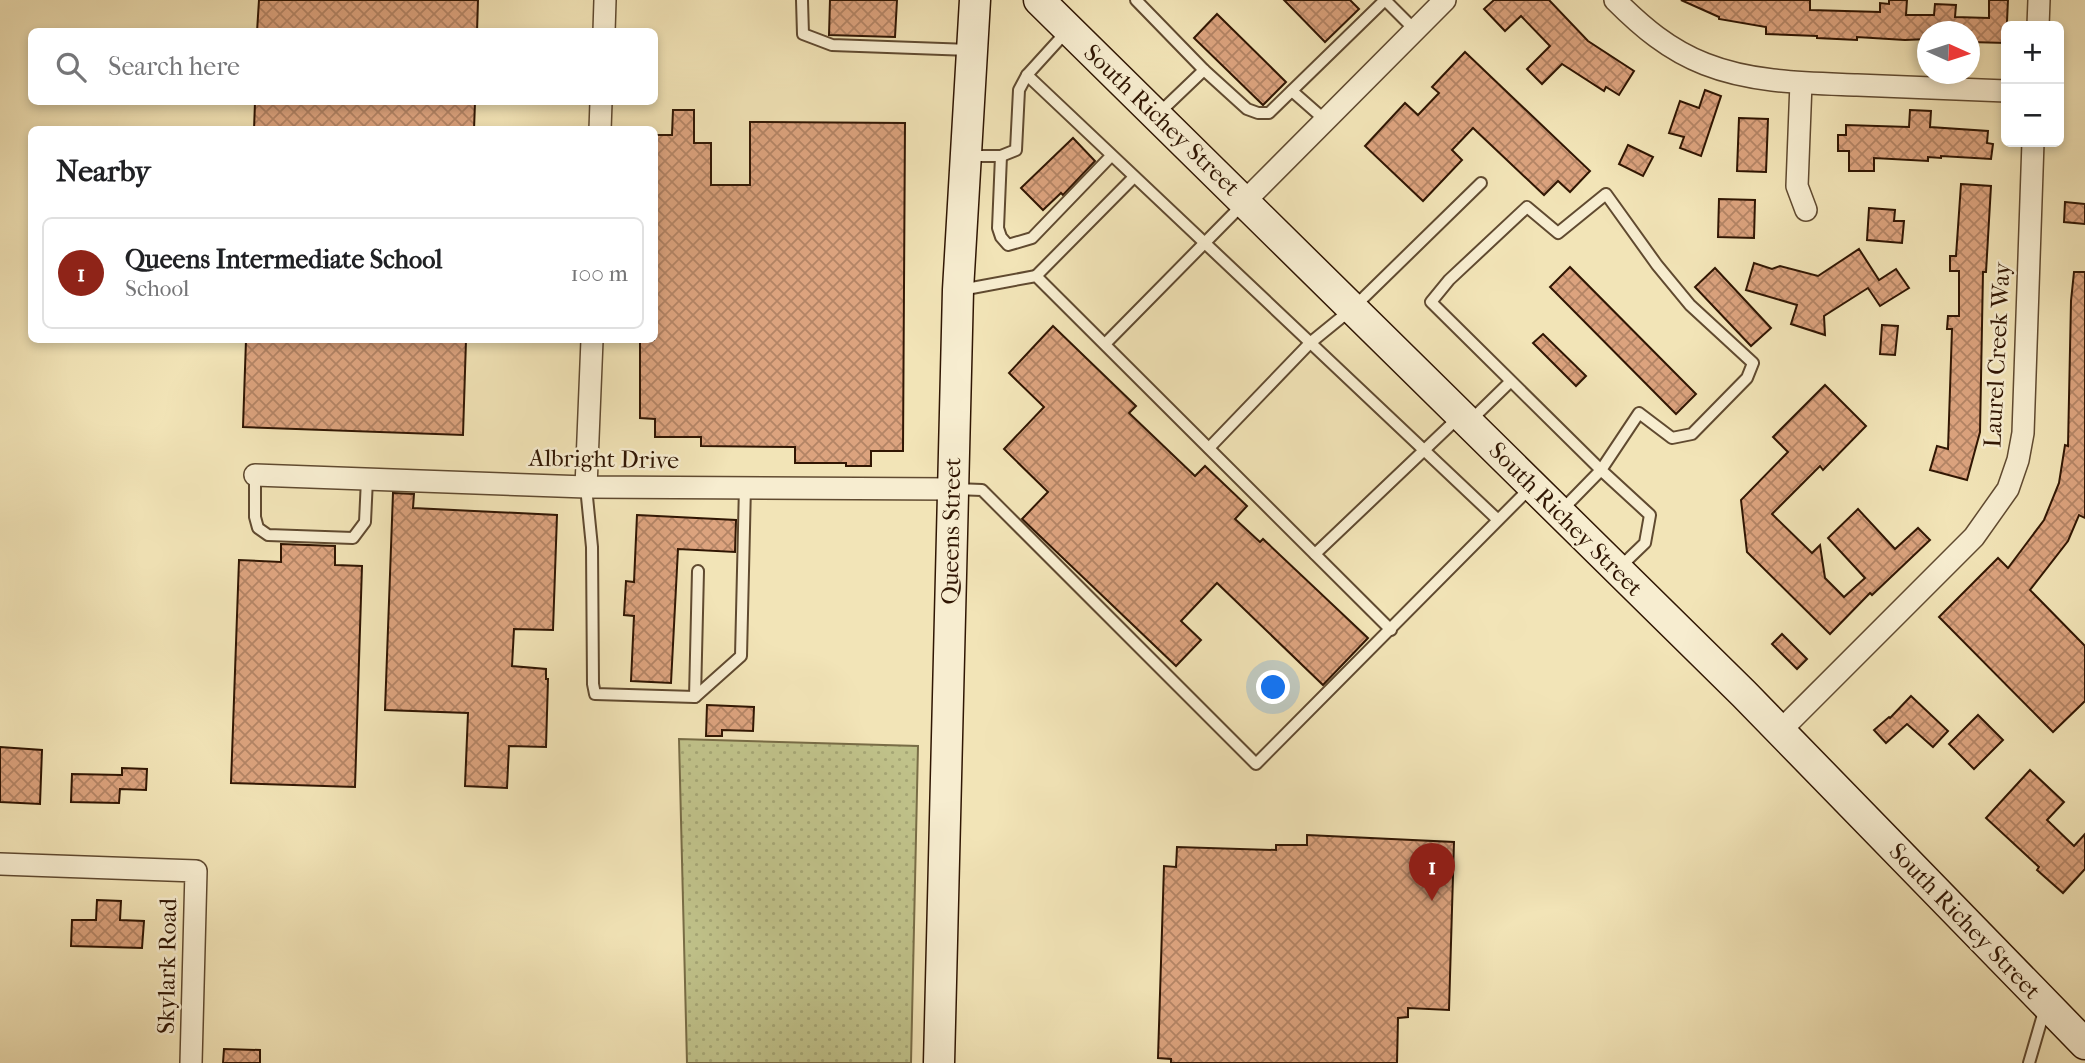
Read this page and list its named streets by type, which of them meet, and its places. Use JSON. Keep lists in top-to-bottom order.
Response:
{
  "streets": {
    "main road": ["South Richey Street", "Queens Street"],
    "street": ["Laurel Creek Way", "Albright Drive", "Skylark Road"]
  },
  "crossings": [
    ["South Richey Street", "Laurel Creek Way"],
    ["Albright Drive", "Queens Street"]
  ],
  "north": "right",
  "page": {
    "map_buttons": ["+", "−"],
    "search": "Search here",
    "heading": "Nearby",
    "list": [
      {
        "mark": "1",
        "name": "Queens Intermediate School",
        "note": "School",
        "value": "100 m"
      }
    ],
    "pins": "1"
  }
}
